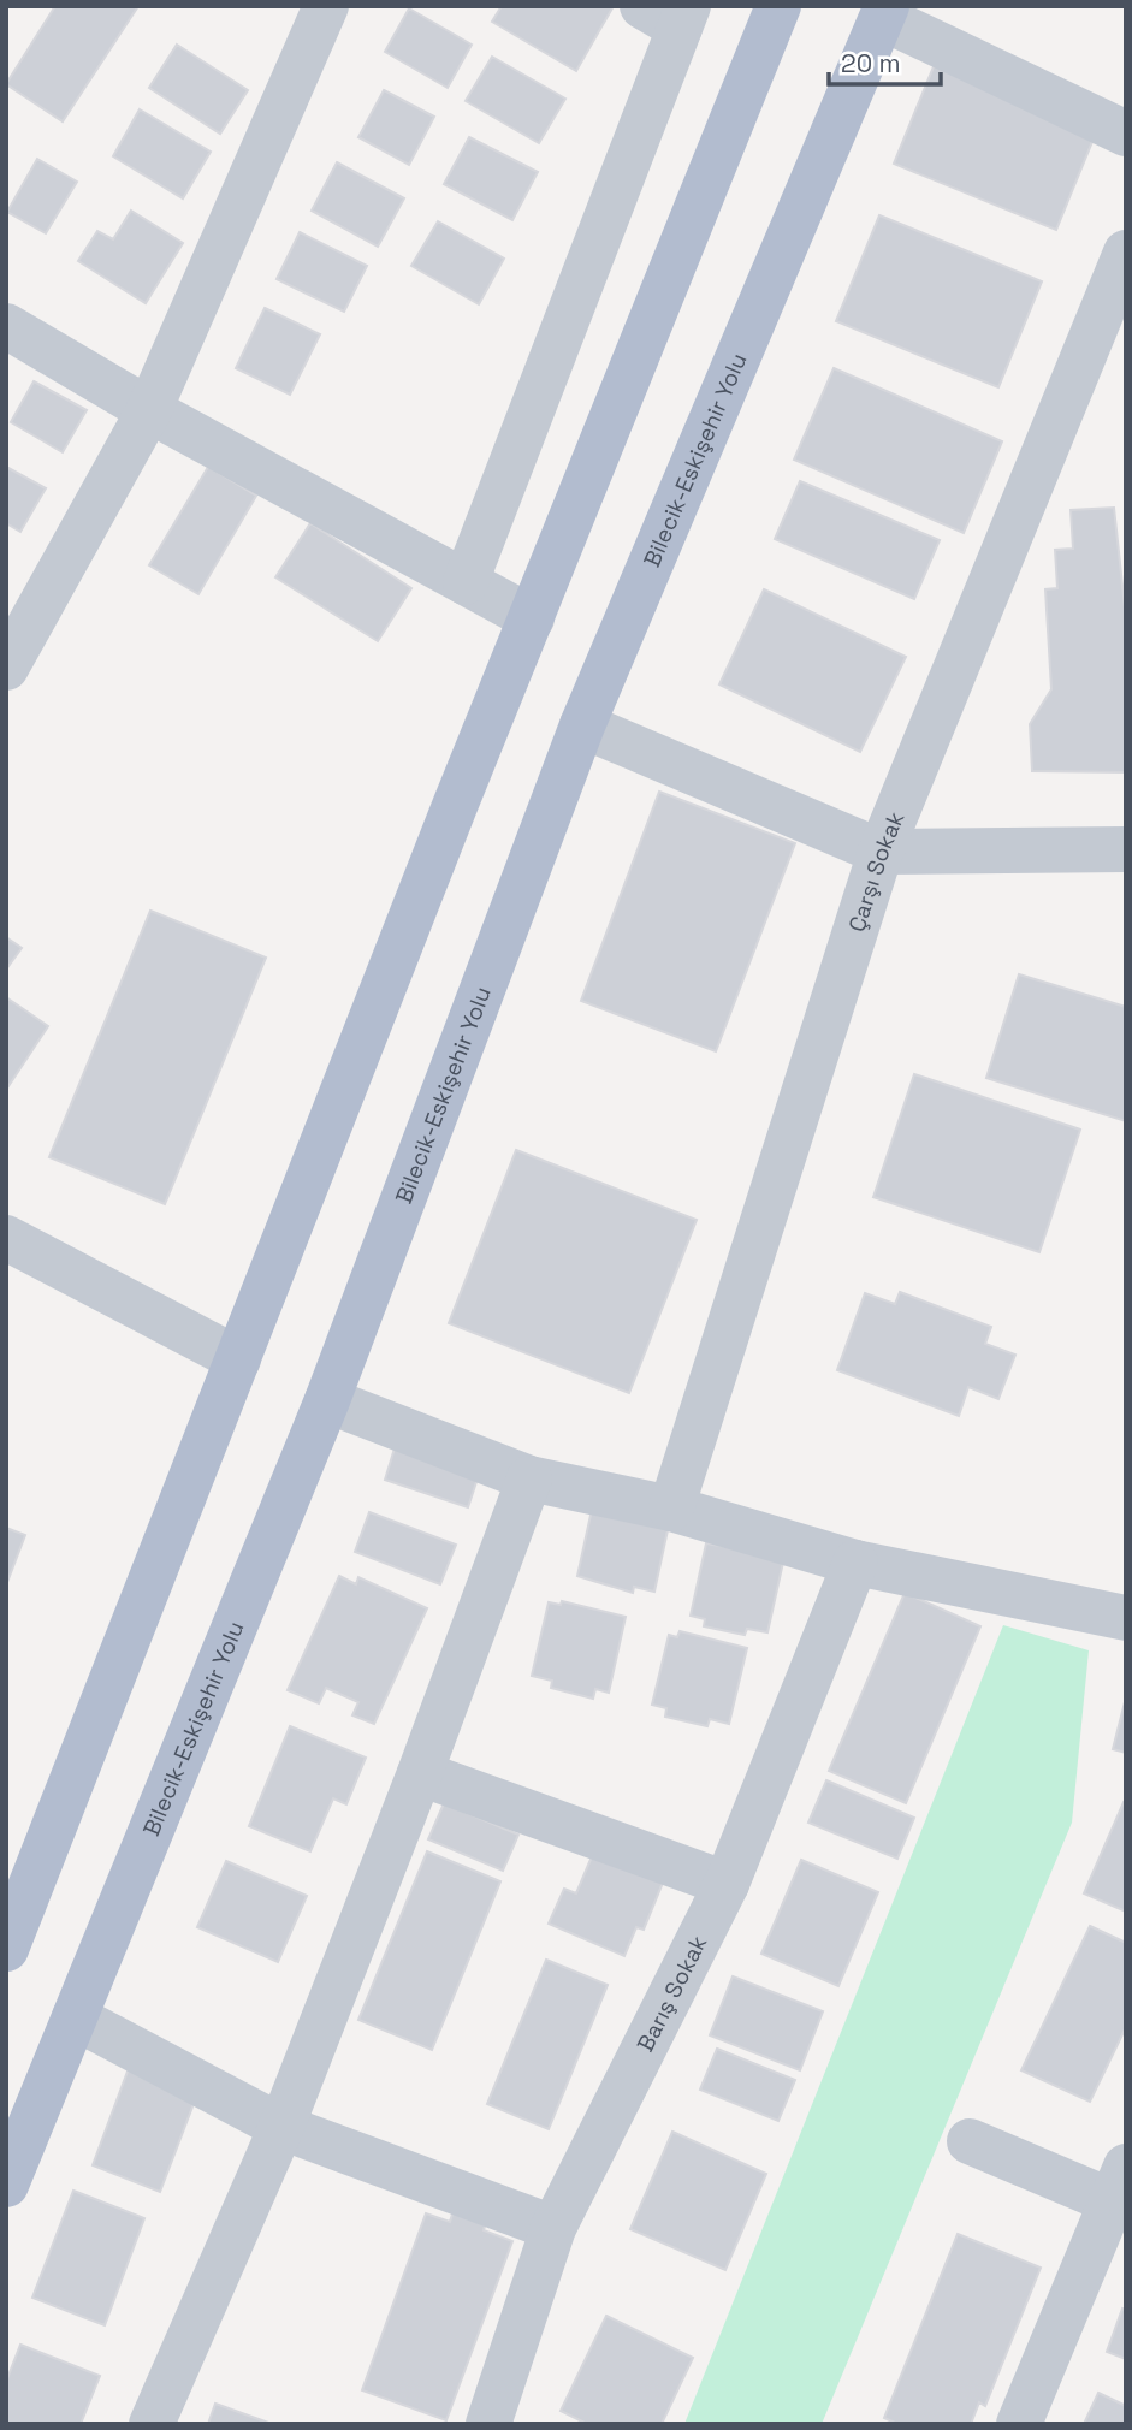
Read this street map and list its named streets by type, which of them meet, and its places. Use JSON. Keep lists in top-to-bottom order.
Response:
{
  "streets": {
    "main road": ["Bilecik-Eskişehir Yolu"],
    "street": ["Çarşı Sokak", "Barış Sokak"]
  },
  "scale_bar": "20 m"
}
